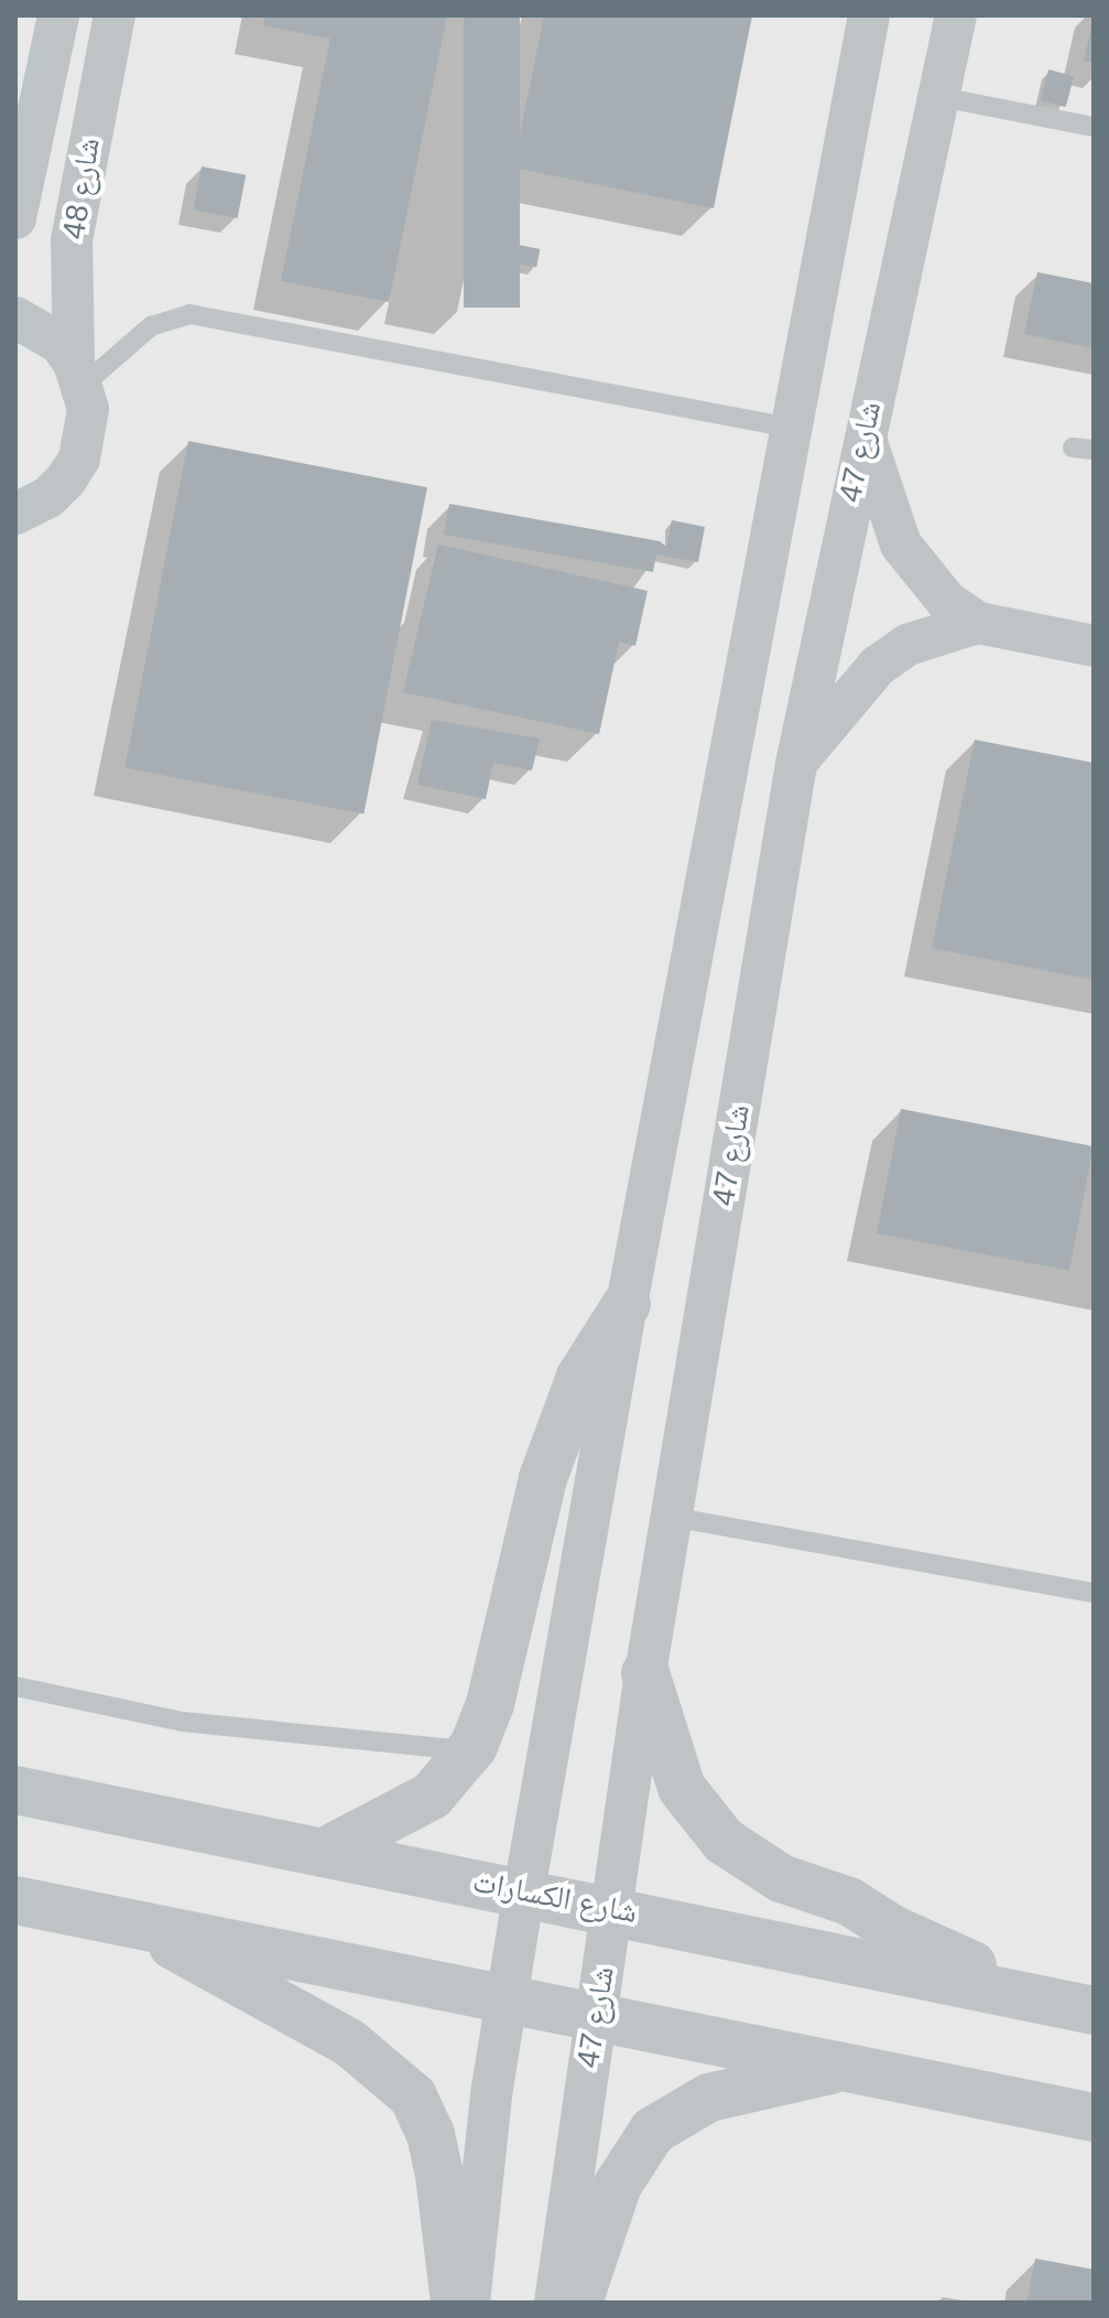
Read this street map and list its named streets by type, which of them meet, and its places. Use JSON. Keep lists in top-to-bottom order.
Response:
{
  "streets": {
    "street": ["شارع 48", "شارع 47", "شارع الكسارات"]
  },
  "crossings": [
    ["شارع 47", "شارع الكسارات"]
  ]
}
